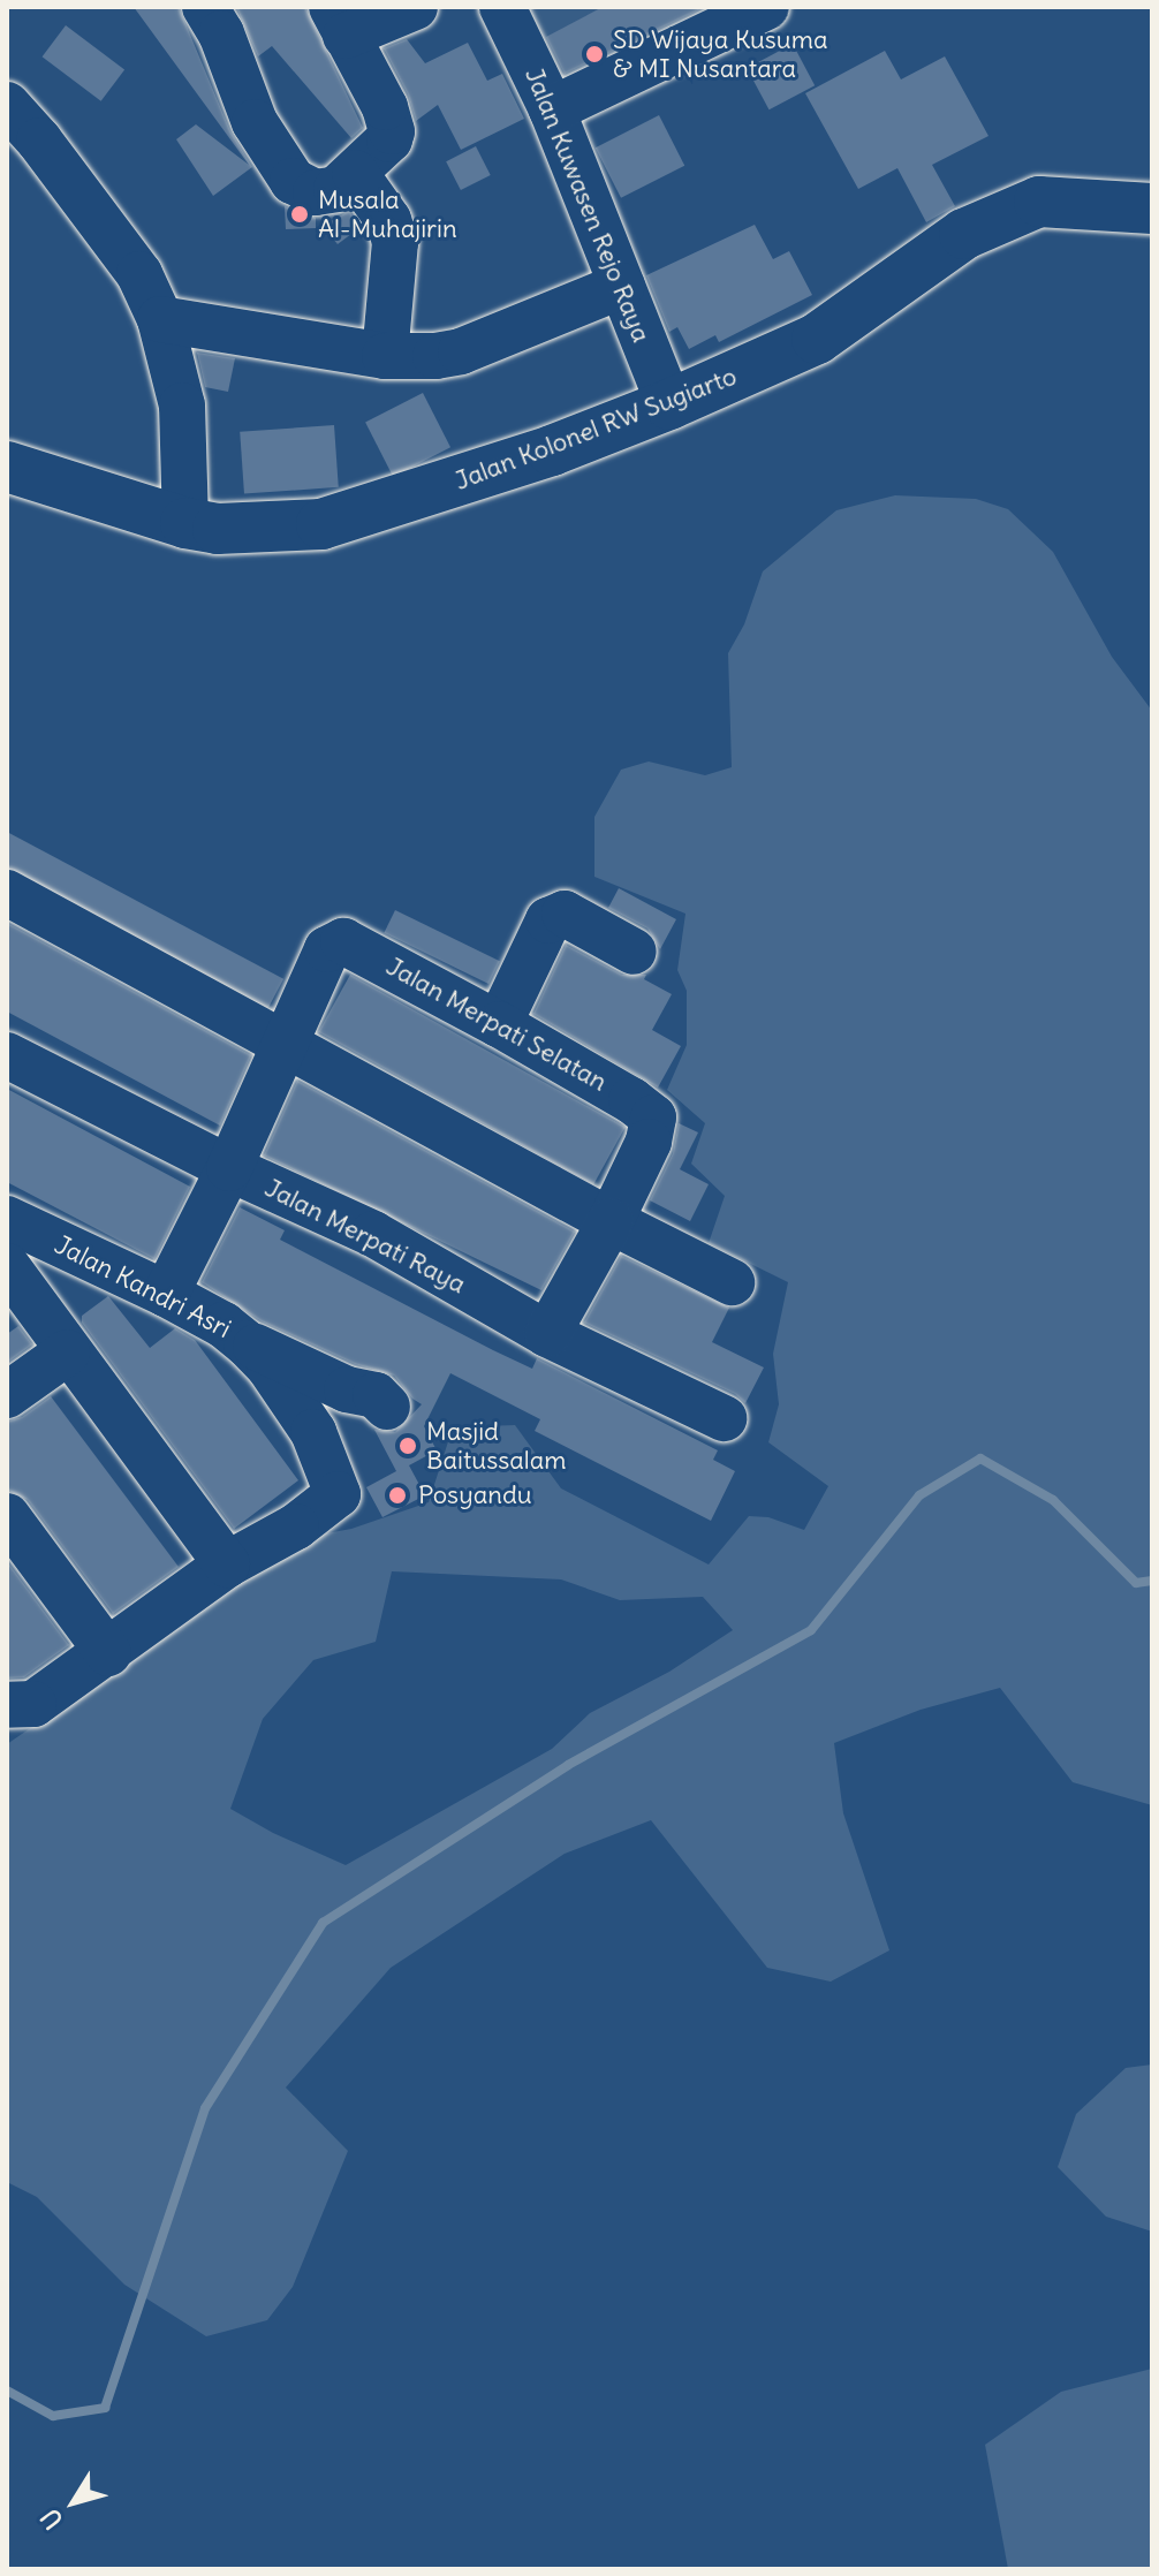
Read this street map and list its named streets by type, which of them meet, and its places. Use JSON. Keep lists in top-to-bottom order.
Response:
{
  "streets": {
    "main road": ["Jalan Kolonel RW Sugiarto"],
    "street": [
      "Jalan Kuwasen Rejo Raya",
      "Jalan Merpati Selatan",
      "Jalan Merpati Raya",
      "Jalan Kandri Asri"
    ]
  },
  "crossings": [
    ["Jalan Kuwasen Rejo Raya", "Jalan Kolonel RW Sugiarto"],
    ["Jalan Merpati Selatan", "Jalan Merpati Raya"],
    ["Jalan Merpati Selatan", "Jalan Kandri Asri"]
  ],
  "places": [
    "SD Wijaya Kusuma & MI Nusantara",
    "Musala Al-Muhajirin",
    "Masjid Baitussalam",
    "Posyandu"
  ],
  "north": "bottom left"
}
